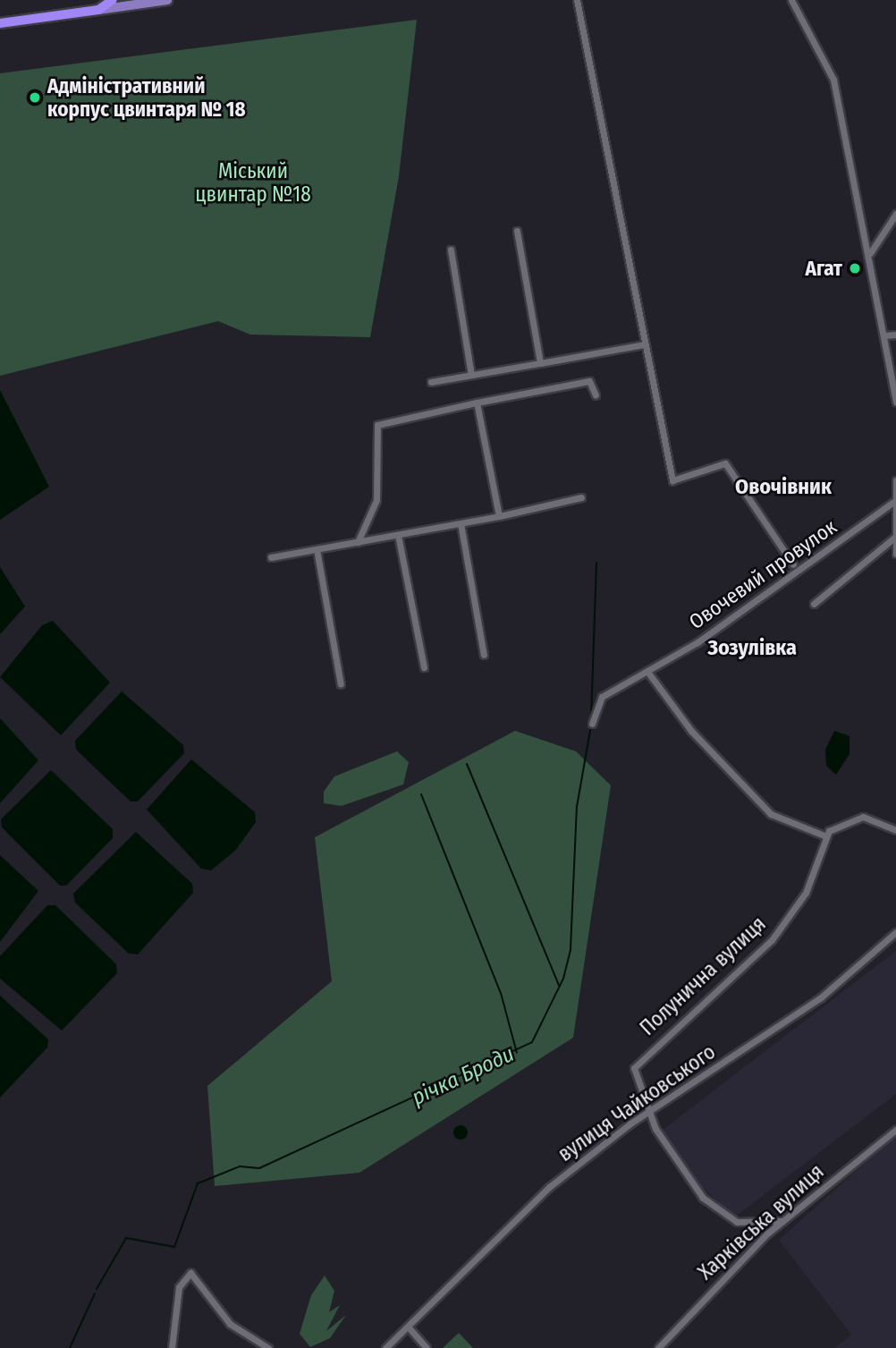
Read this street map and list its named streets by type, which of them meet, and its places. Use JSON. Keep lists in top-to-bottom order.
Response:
{
  "streets": {
    "street": [
      "Овочевий провулок",
      "Полунична вулиця",
      "вулиця Чайковського",
      "Харківська вулиця"
    ]
  },
  "crossings": [
    ["Полунична вулиця", "вулиця Чайковського"],
    ["Полунична вулиця", "Харківська вулиця"]
  ],
  "districts": ["Овочівник", "Зозулівка"],
  "water": ["річка Броди"],
  "parks": ["Міський цвинтар №18"],
  "places": ["Адміністративний корпус цвинтаря № 18", "Агат"]
}
